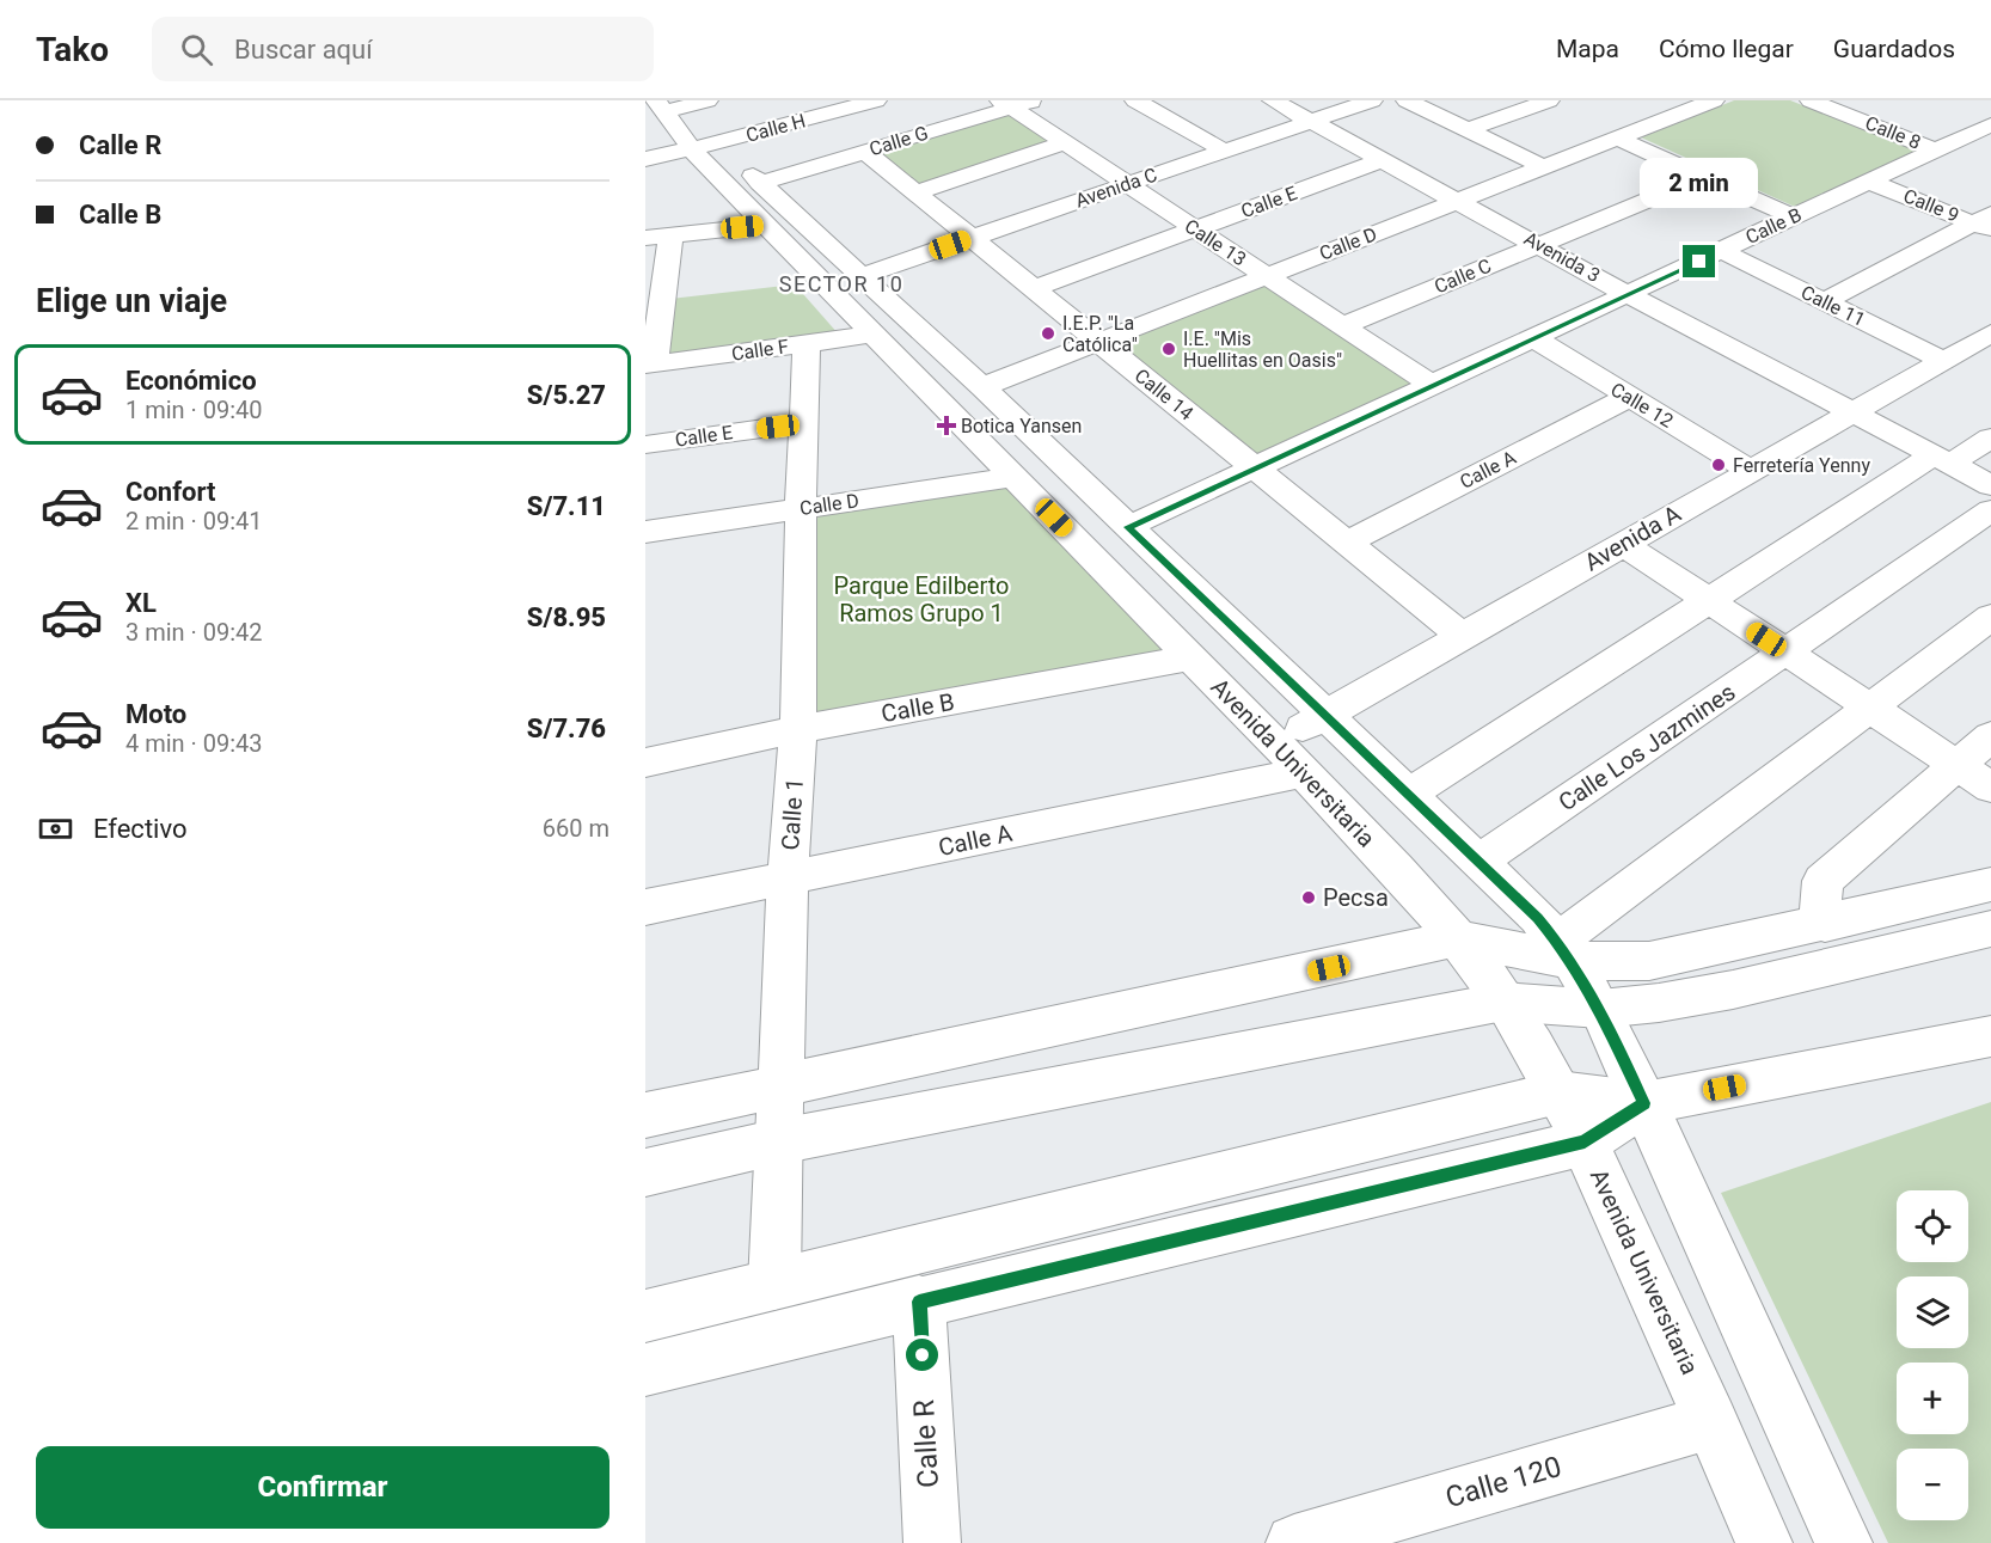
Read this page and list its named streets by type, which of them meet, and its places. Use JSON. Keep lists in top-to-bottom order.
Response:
{
  "streets": {
    "street": [
      "Calle H",
      "Calle 8",
      "Calle G",
      "Avenida C",
      "Calle E",
      "Calle 9",
      "Calle B",
      "Calle 13",
      "Calle D",
      "Avenida 3",
      "Calle C",
      "Calle 11",
      "Calle F",
      "Calle 14",
      "Calle 12",
      "Calle A",
      "Avenida A",
      "Calle Los Jazmines",
      "Avenida Universitaria",
      "Calle 1",
      "Calle R",
      "Calle 120"
    ]
  },
  "crossings": [
    ["Calle H", "Avenida Universitaria"],
    ["Calle 8", "Calle B"],
    ["Calle G", "Calle 13"],
    ["Calle G", "Calle 14"],
    ["Calle G", "Avenida Universitaria"],
    ["Avenida C", "Calle 13"],
    ["Avenida C", "Avenida 3"],
    ["Avenida C", "Calle 14"],
    ["Avenida C", "Avenida Universitaria"],
    ["Calle E", "Calle 13"],
    ["Calle E", "Avenida 3"],
    ["Calle E", "Calle 14"],
    ["Calle E", "Calle 1"],
    ["Calle 9", "Calle B"],
    ["Calle B", "Calle 13"],
    ["Calle B", "Avenida 3"],
    ["Calle B", "Calle 11"],
    ["Calle B", "Calle 14"],
    ["Calle B", "Calle 12"],
    ["Calle B", "Avenida Universitaria"],
    ["Calle B", "Calle 1"],
    ["Calle 13", "Calle D"],
    ["Calle 13", "Calle C"],
    ["Calle D", "Avenida 3"],
    ["Calle D", "Calle 14"],
    ["Calle D", "Avenida Universitaria"],
    ["Calle D", "Calle 1"],
    ["Avenida 3", "Calle C"],
    ["Avenida 3", "Avenida A"],
    ["Calle 11", "Avenida A"],
    ["Calle F", "Avenida Universitaria"],
    ["Calle F", "Calle 1"],
    ["Calle 14", "Calle A"],
    ["Calle 14", "Avenida A"],
    ["Calle 12", "Calle A"],
    ["Calle 12", "Avenida A"],
    ["Calle A", "Avenida Universitaria"],
    ["Calle A", "Calle 1"],
    ["Avenida A", "Avenida Universitaria"],
    ["Calle Los Jazmines", "Avenida Universitaria"],
    ["Avenida Universitaria", "Calle 120"]
  ],
  "districts": ["SECTOR 10"],
  "parks": ["Parque Edilberto Ramos Grupo 1"],
  "places": {
    "other": [
      "I.E.P. \"La Católica\"",
      "I.E. \"Mis Huellitas en Oasis\"",
      "Ferretería Yenny",
      "Pecsa"
    ],
    "health": ["Botica Yansen"]
  },
  "page": {
    "header": "Tako",
    "search": "Buscar aquí",
    "nav": ["Mapa", "Cómo llegar", "Guardados"],
    "banner": ["Calle R", "Calle B"],
    "bubble": "2 min",
    "heading": "Elige un viaje",
    "list": [
      {
        "name": "Económico",
        "note": "1 min · 09:40",
        "value": "S/5.27"
      },
      {
        "name": "Confort",
        "note": "2 min · 09:41",
        "value": "S/7.11"
      },
      {
        "name": "XL",
        "note": "3 min · 09:42",
        "value": "S/8.95"
      },
      {
        "name": "Moto",
        "note": "4 min · 09:43",
        "value": "S/7.76"
      }
    ],
    "pay": ["Efectivo", "660 m"],
    "map_buttons": ["+", "−"],
    "buttons": "Confirmar"
  }
}
